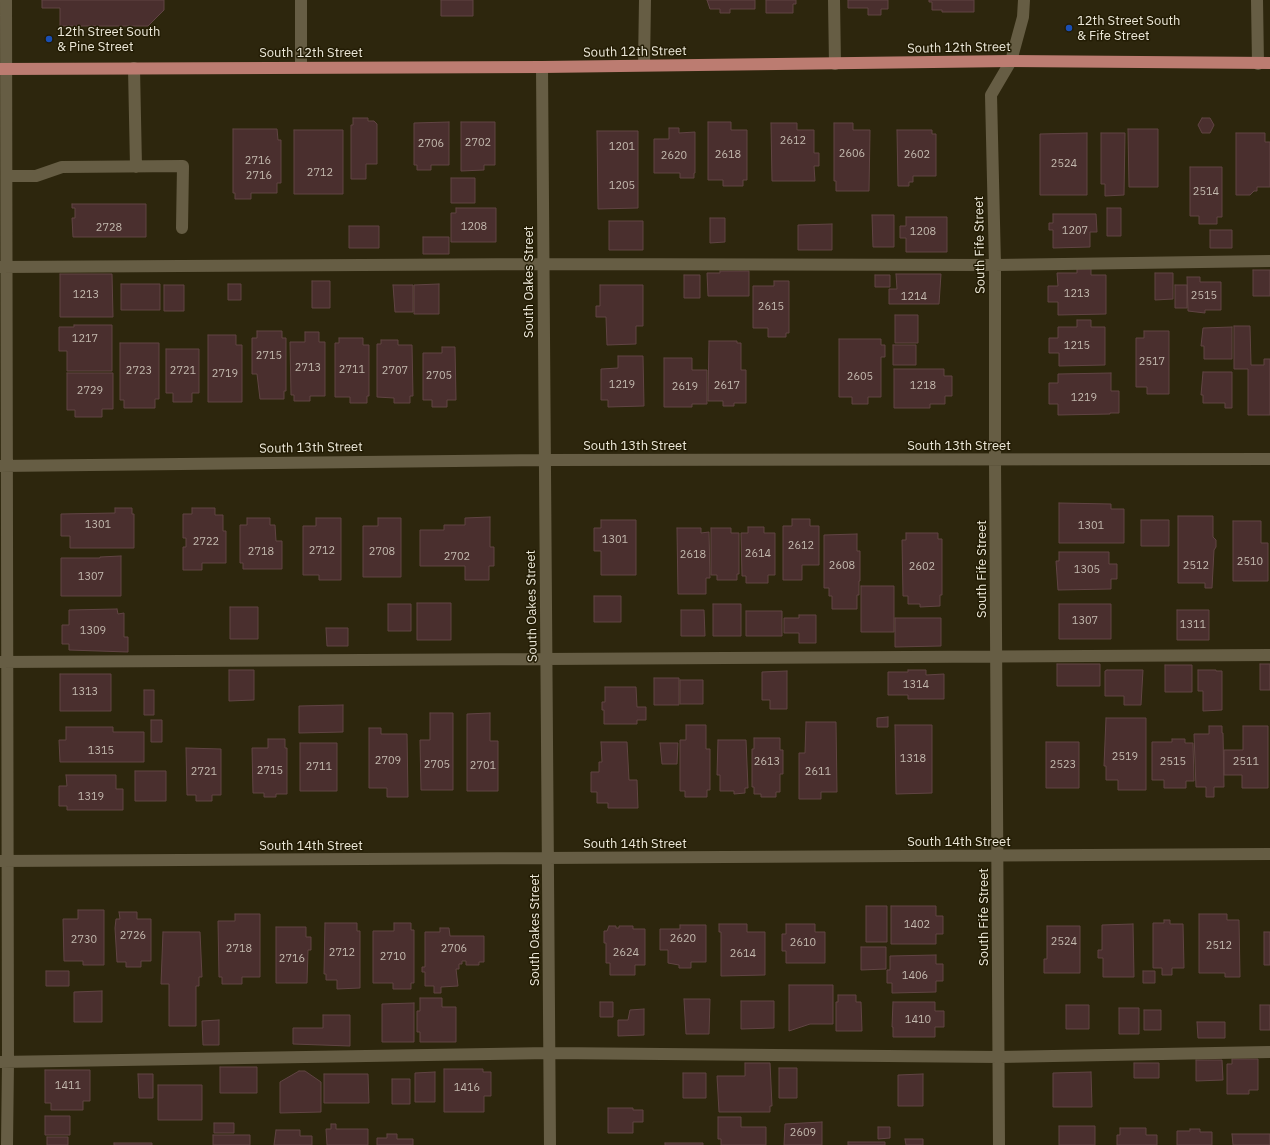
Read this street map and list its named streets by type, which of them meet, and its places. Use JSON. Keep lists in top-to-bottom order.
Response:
{
  "streets": {
    "main road": ["South 12th Street"],
    "street": [
      "South Fife Street",
      "South Oakes Street",
      "South 13th Street",
      "South 14th Street"
    ]
  },
  "crossings": [
    ["South 12th Street", "South Fife Street"],
    ["South 12th Street", "South Oakes Street"],
    ["South Fife Street", "South 13th Street"],
    ["South Fife Street", "South 14th Street"],
    ["South Oakes Street", "South 13th Street"],
    ["South Oakes Street", "South 14th Street"]
  ],
  "places": ["12th Street South & Fife Street", "12th Street South & Pine Street"],
  "house_numbers": [
    "2612",
    "2702",
    "2706",
    "1201",
    "2606",
    "2618",
    "2602",
    "2620",
    "2716",
    "2524",
    "2712",
    "2716",
    "1205",
    "2514",
    "1208",
    "2728",
    "1207",
    "1208",
    "1213",
    "1213",
    "2515",
    "1214",
    "2615",
    "1217",
    "1215",
    "2715",
    "2517",
    "2713",
    "2711",
    "2723",
    "2721",
    "2707",
    "2719",
    "2705",
    "2605",
    "1219",
    "2617",
    "1218",
    "2619",
    "2729",
    "1219",
    "1301",
    "1301",
    "1301",
    "2722",
    "2612",
    "2712",
    "2718",
    "2708",
    "2614",
    "2618",
    "2702",
    "2510",
    "2608",
    "2512",
    "2602",
    "1305",
    "1307",
    "1307",
    "1311",
    "1309",
    "1314",
    "1313",
    "1315",
    "2519",
    "1318",
    "2709",
    "2613",
    "2515",
    "2511",
    "2705",
    "2523",
    "2701",
    "2711",
    "2715",
    "2721",
    "2611",
    "1319",
    "1402",
    "2726",
    "2620",
    "2730",
    "2524",
    "2610",
    "2512",
    "2718",
    "2706",
    "2712",
    "2624",
    "2614",
    "2710",
    "2716",
    "1406",
    "1410",
    "1411",
    "1416",
    "2609"
  ]
}
